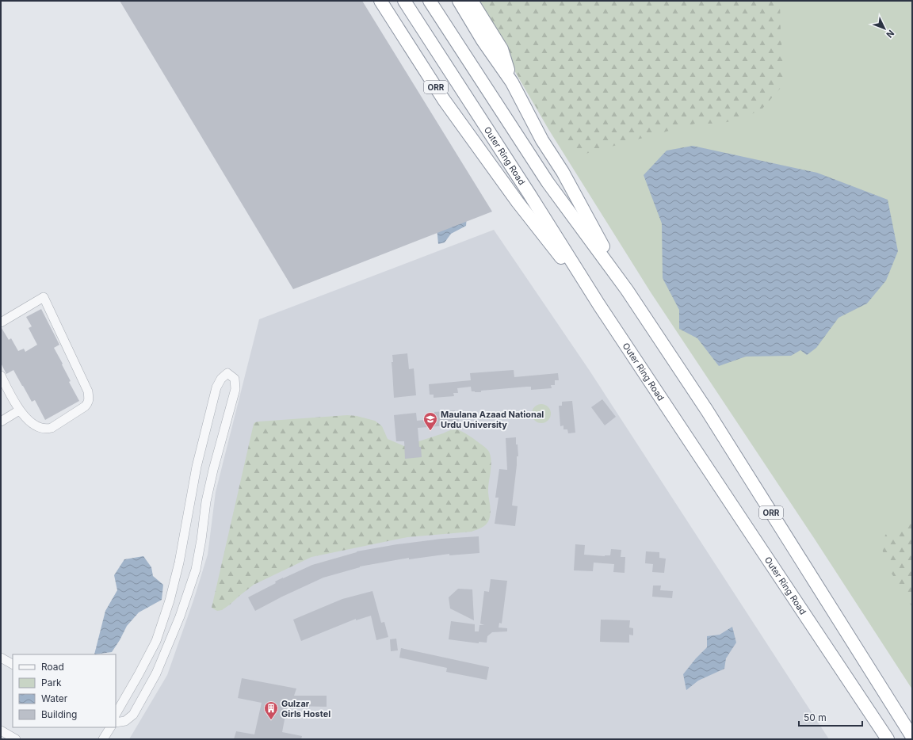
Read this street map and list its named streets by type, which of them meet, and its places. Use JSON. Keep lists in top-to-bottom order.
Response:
{
  "streets": {
    "highway": ["ORR", "Outer Ring Road"]
  },
  "crossings": [
    ["ORR", "Outer Ring Road"]
  ],
  "places": {
    "school or university": ["Maulana Azaad National Urdu University"],
    "building": ["Gulzar Girls Hostel"]
  },
  "legend": [
    "Road",
    "Park",
    "Water",
    "Building"
  ],
  "scale_bar": "50 m",
  "north": "bottom right"
}
